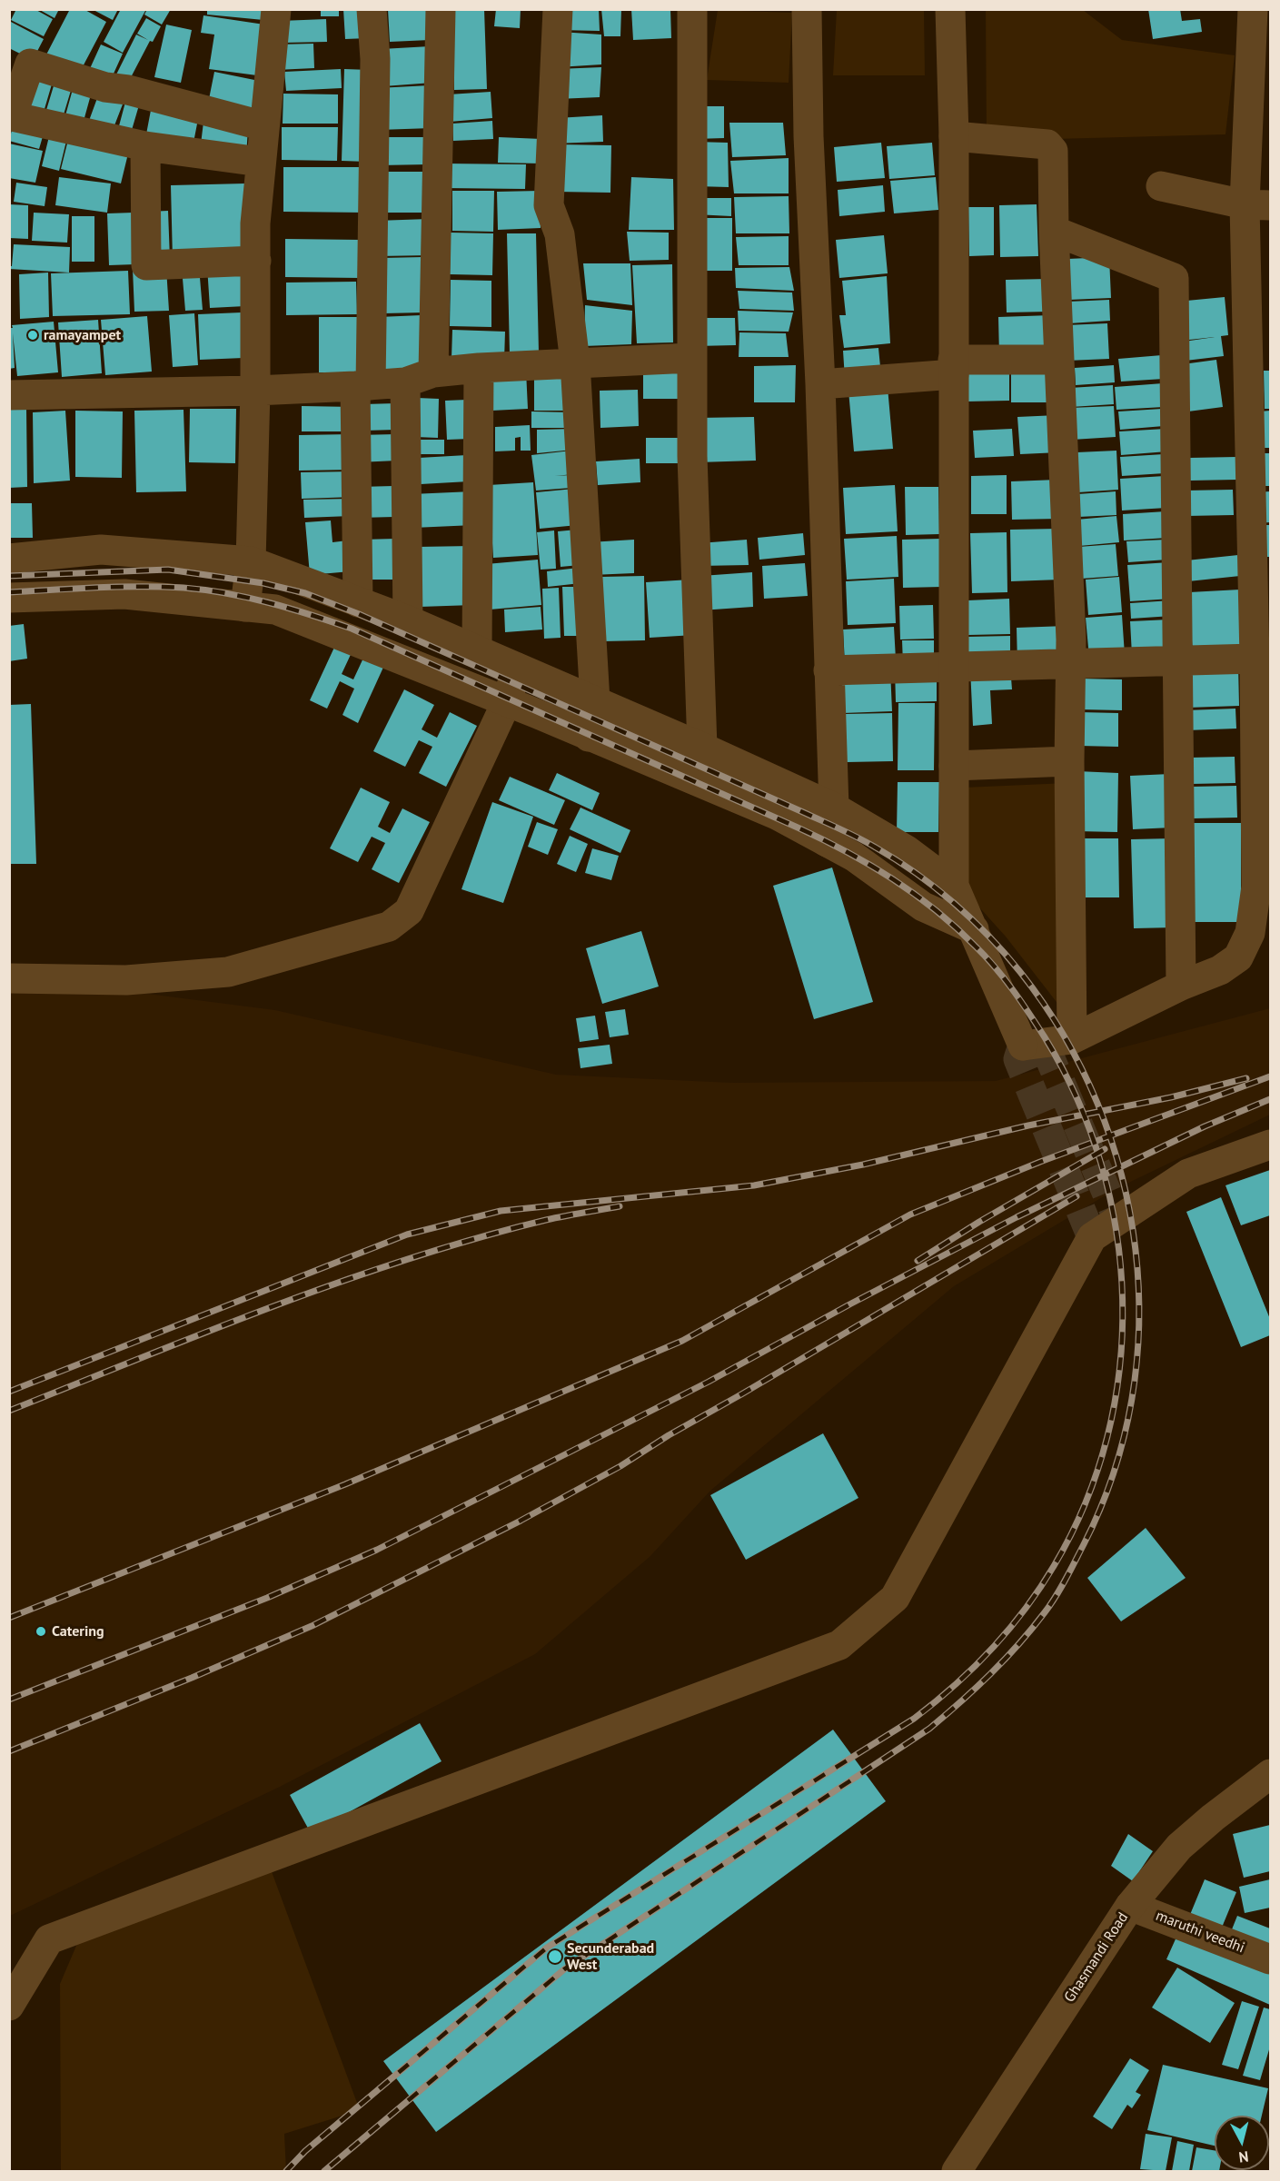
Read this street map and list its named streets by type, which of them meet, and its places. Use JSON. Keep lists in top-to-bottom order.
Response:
{
  "streets": {
    "street": ["maruthi veedhi", "Ghasmandi Road"]
  },
  "crossings": [
    ["maruthi veedhi", "Ghasmandi Road"]
  ],
  "places": ["ramayampet", "Catering", "Secunderabad West"],
  "north": "bottom"
}
